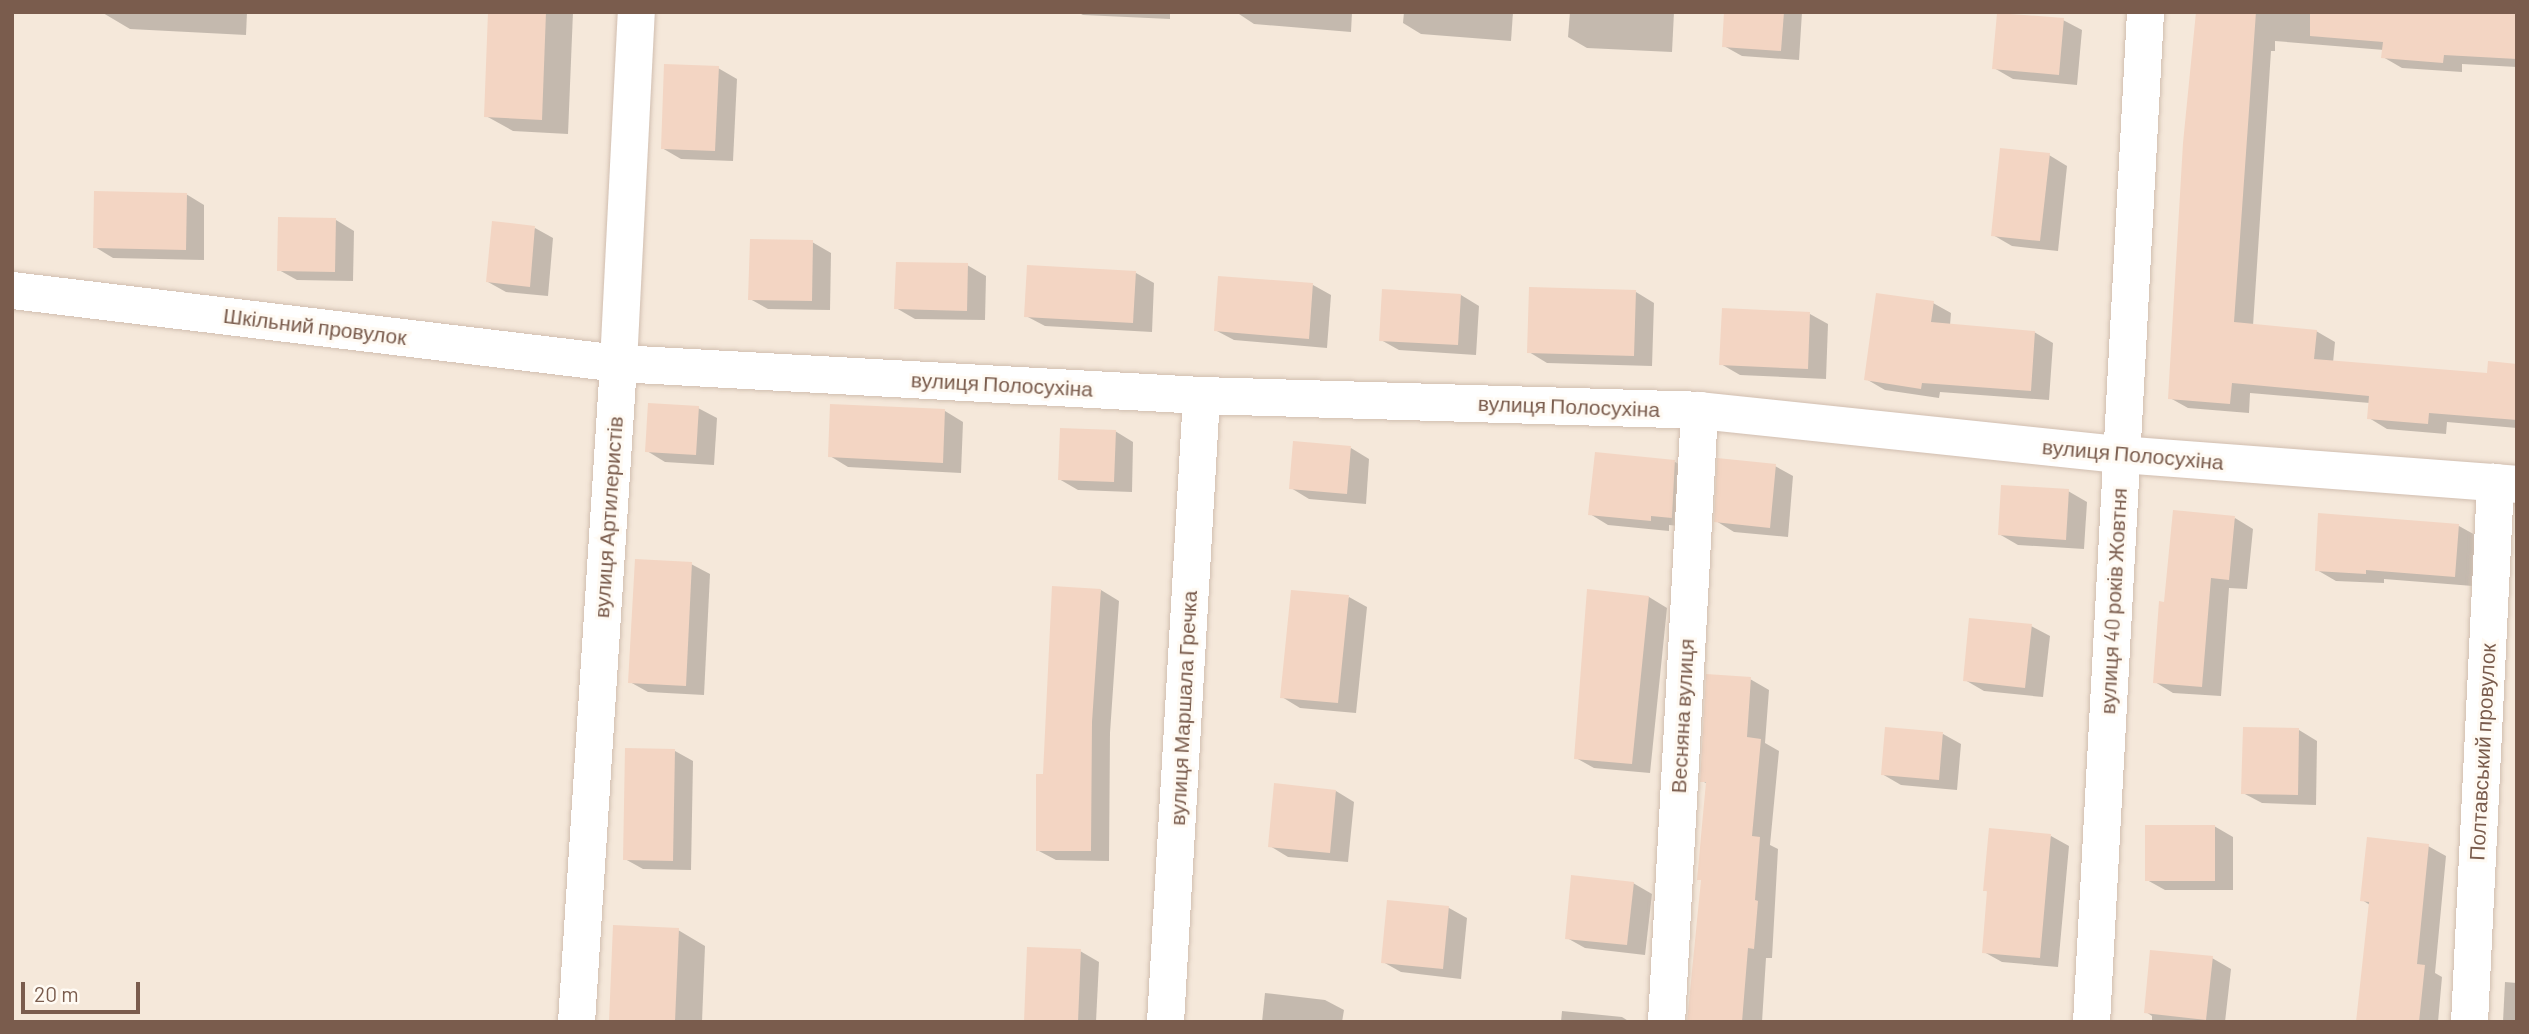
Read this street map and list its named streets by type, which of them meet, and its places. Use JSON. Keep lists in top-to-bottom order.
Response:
{
  "streets": {
    "street": [
      "Шкільний провулок",
      "вулиця Полосухіна",
      "вулиця Артилеристів",
      "вулиця 40 років Жовтня",
      "вулиця Маршала Гречка",
      "Весняна вулиця",
      "Полтавський провулок"
    ]
  },
  "crossings": [
    ["Шкільний провулок", "вулиця Полосухіна"],
    ["Шкільний провулок", "вулиця Артилеристів"],
    ["вулиця Полосухіна", "вулиця Артилеристів"],
    ["вулиця Полосухіна", "вулиця 40 років Жовтня"],
    ["вулиця Полосухіна", "вулиця Маршала Гречка"],
    ["вулиця Полосухіна", "Весняна вулиця"],
    ["вулиця Полосухіна", "Полтавський провулок"]
  ],
  "scale_bar": "20 m"
}
